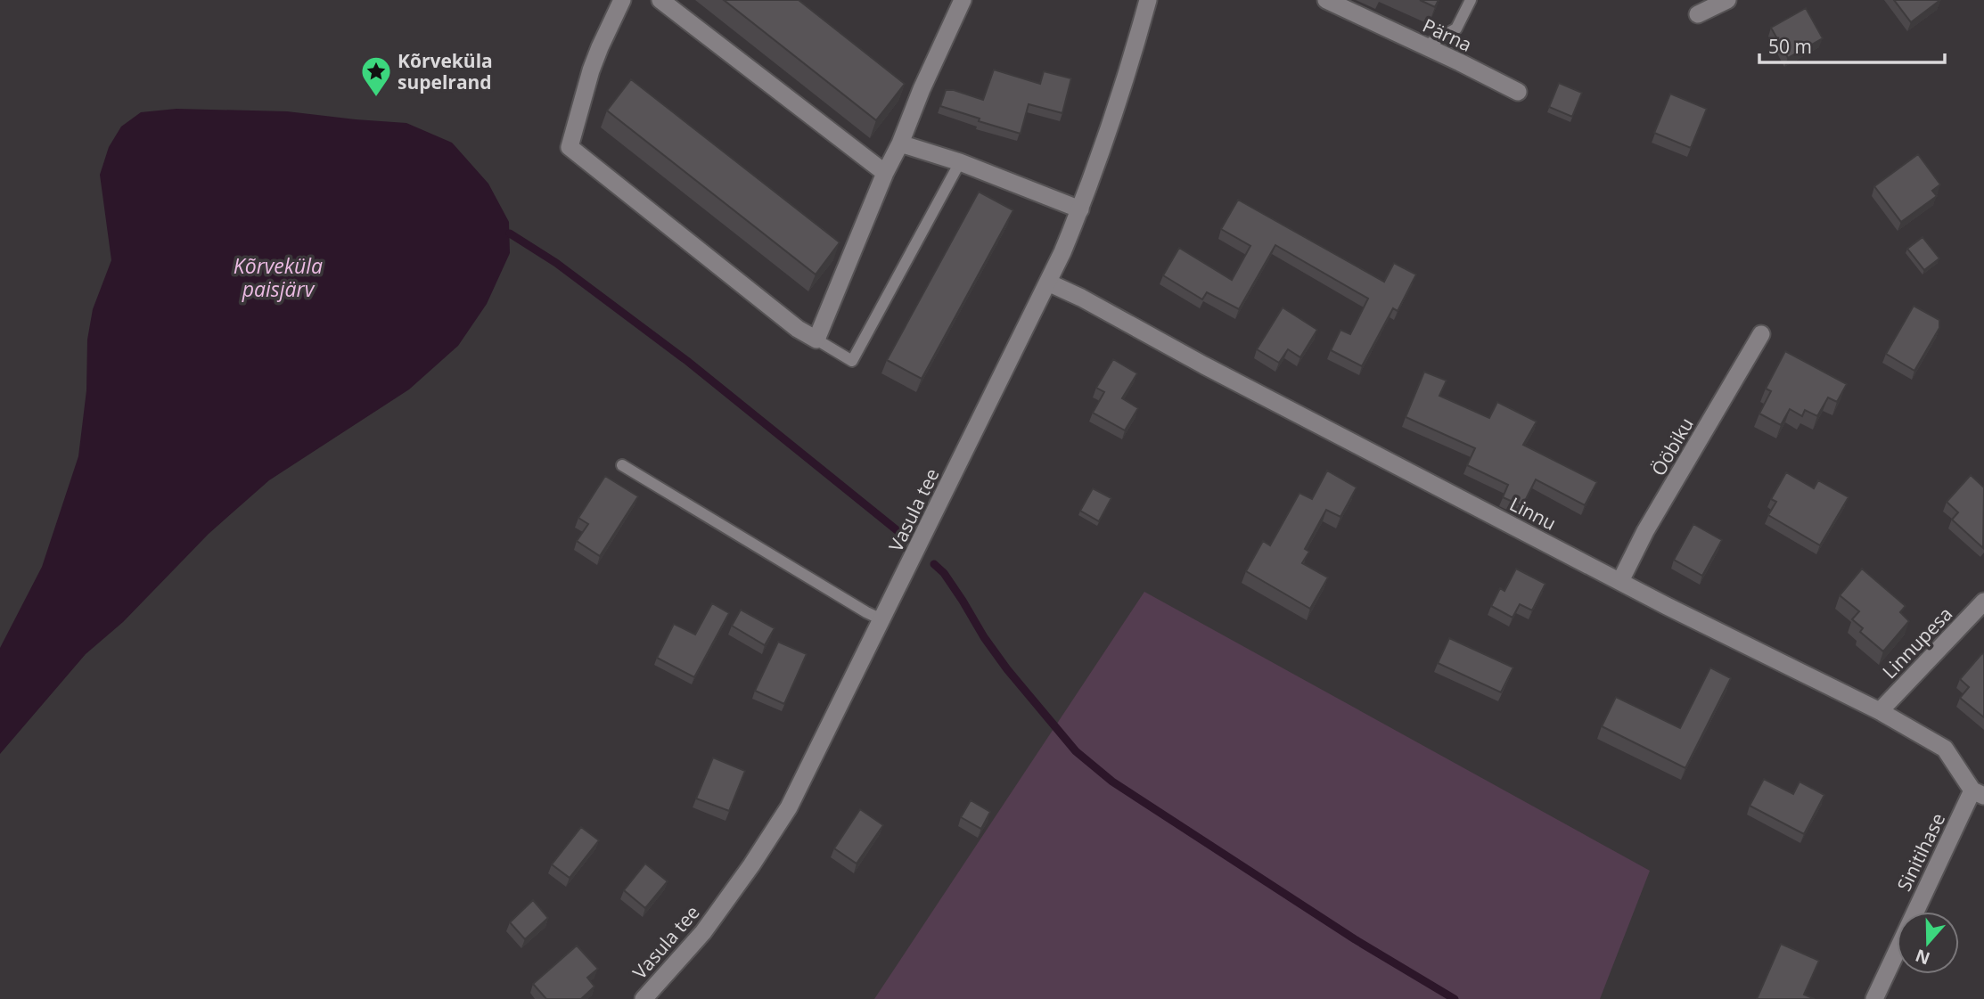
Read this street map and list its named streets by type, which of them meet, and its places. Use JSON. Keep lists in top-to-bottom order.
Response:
{
  "streets": {
    "street": [
      "Pärna",
      "Ööbiku",
      "Vasula tee",
      "Linnu",
      "Linnupesa",
      "Sinitihase"
    ]
  },
  "crossings": [
    ["Ööbiku", "Linnu"],
    ["Vasula tee", "Linnu"],
    ["Linnu", "Linnupesa"],
    ["Linnu", "Sinitihase"]
  ],
  "water": ["Kõrveküla paisjärv"],
  "places": {
    "place": ["Kõrveküla supelrand"]
  },
  "scale_bar": "50 m",
  "north": "bottom"
}
